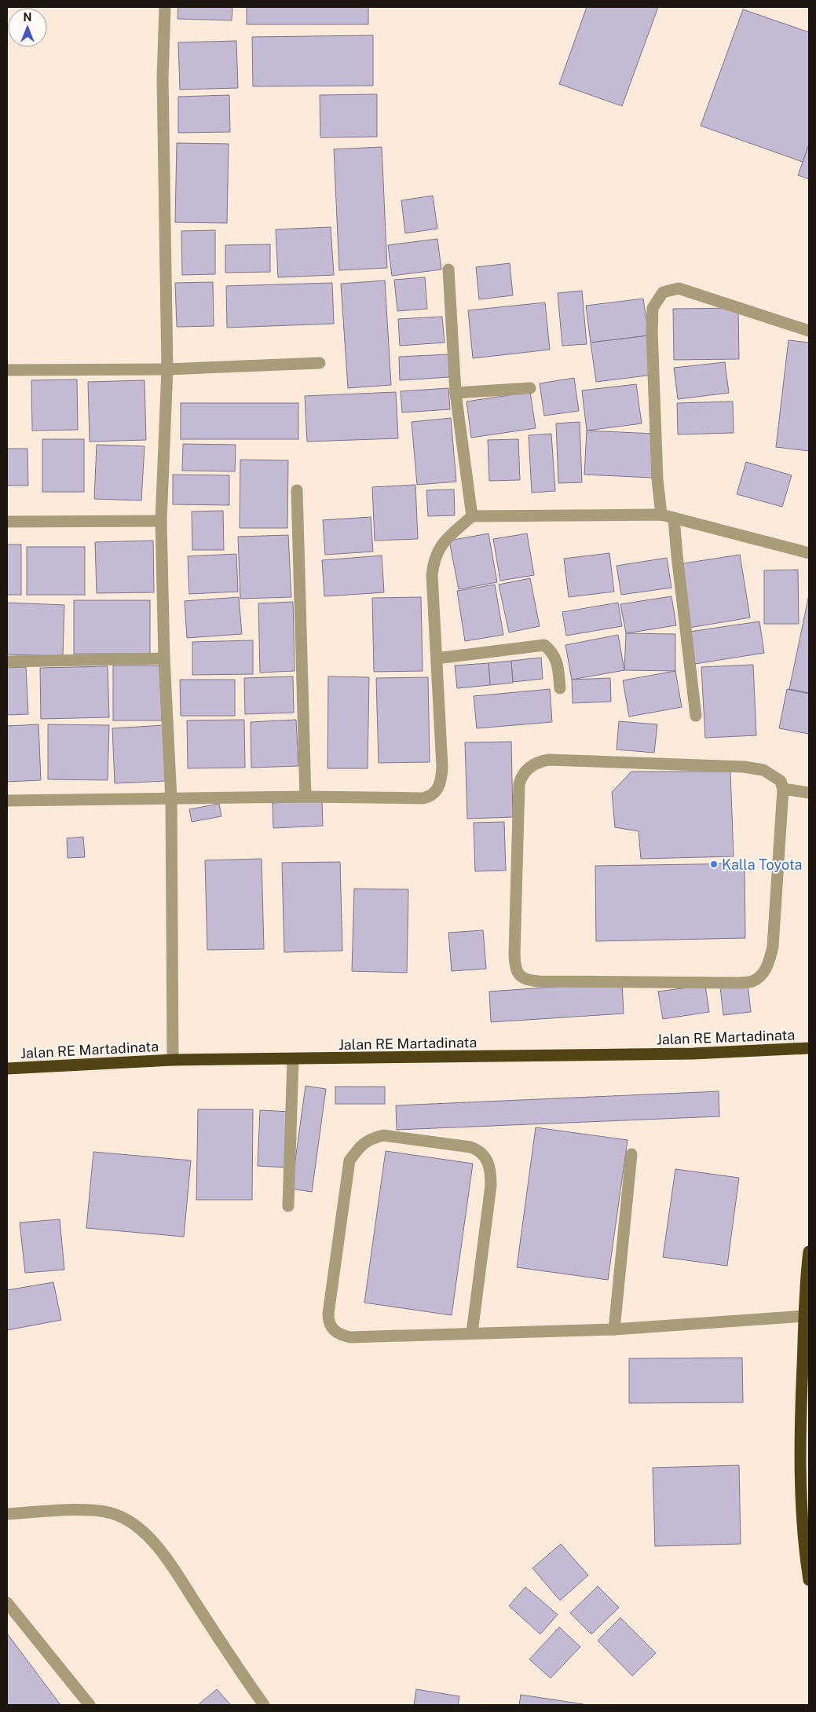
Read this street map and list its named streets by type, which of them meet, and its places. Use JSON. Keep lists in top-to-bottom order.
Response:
{
  "streets": {
    "highway": ["Jalan RE Martadinata"]
  },
  "places": ["Kalla Toyota"],
  "north": "top"
}
